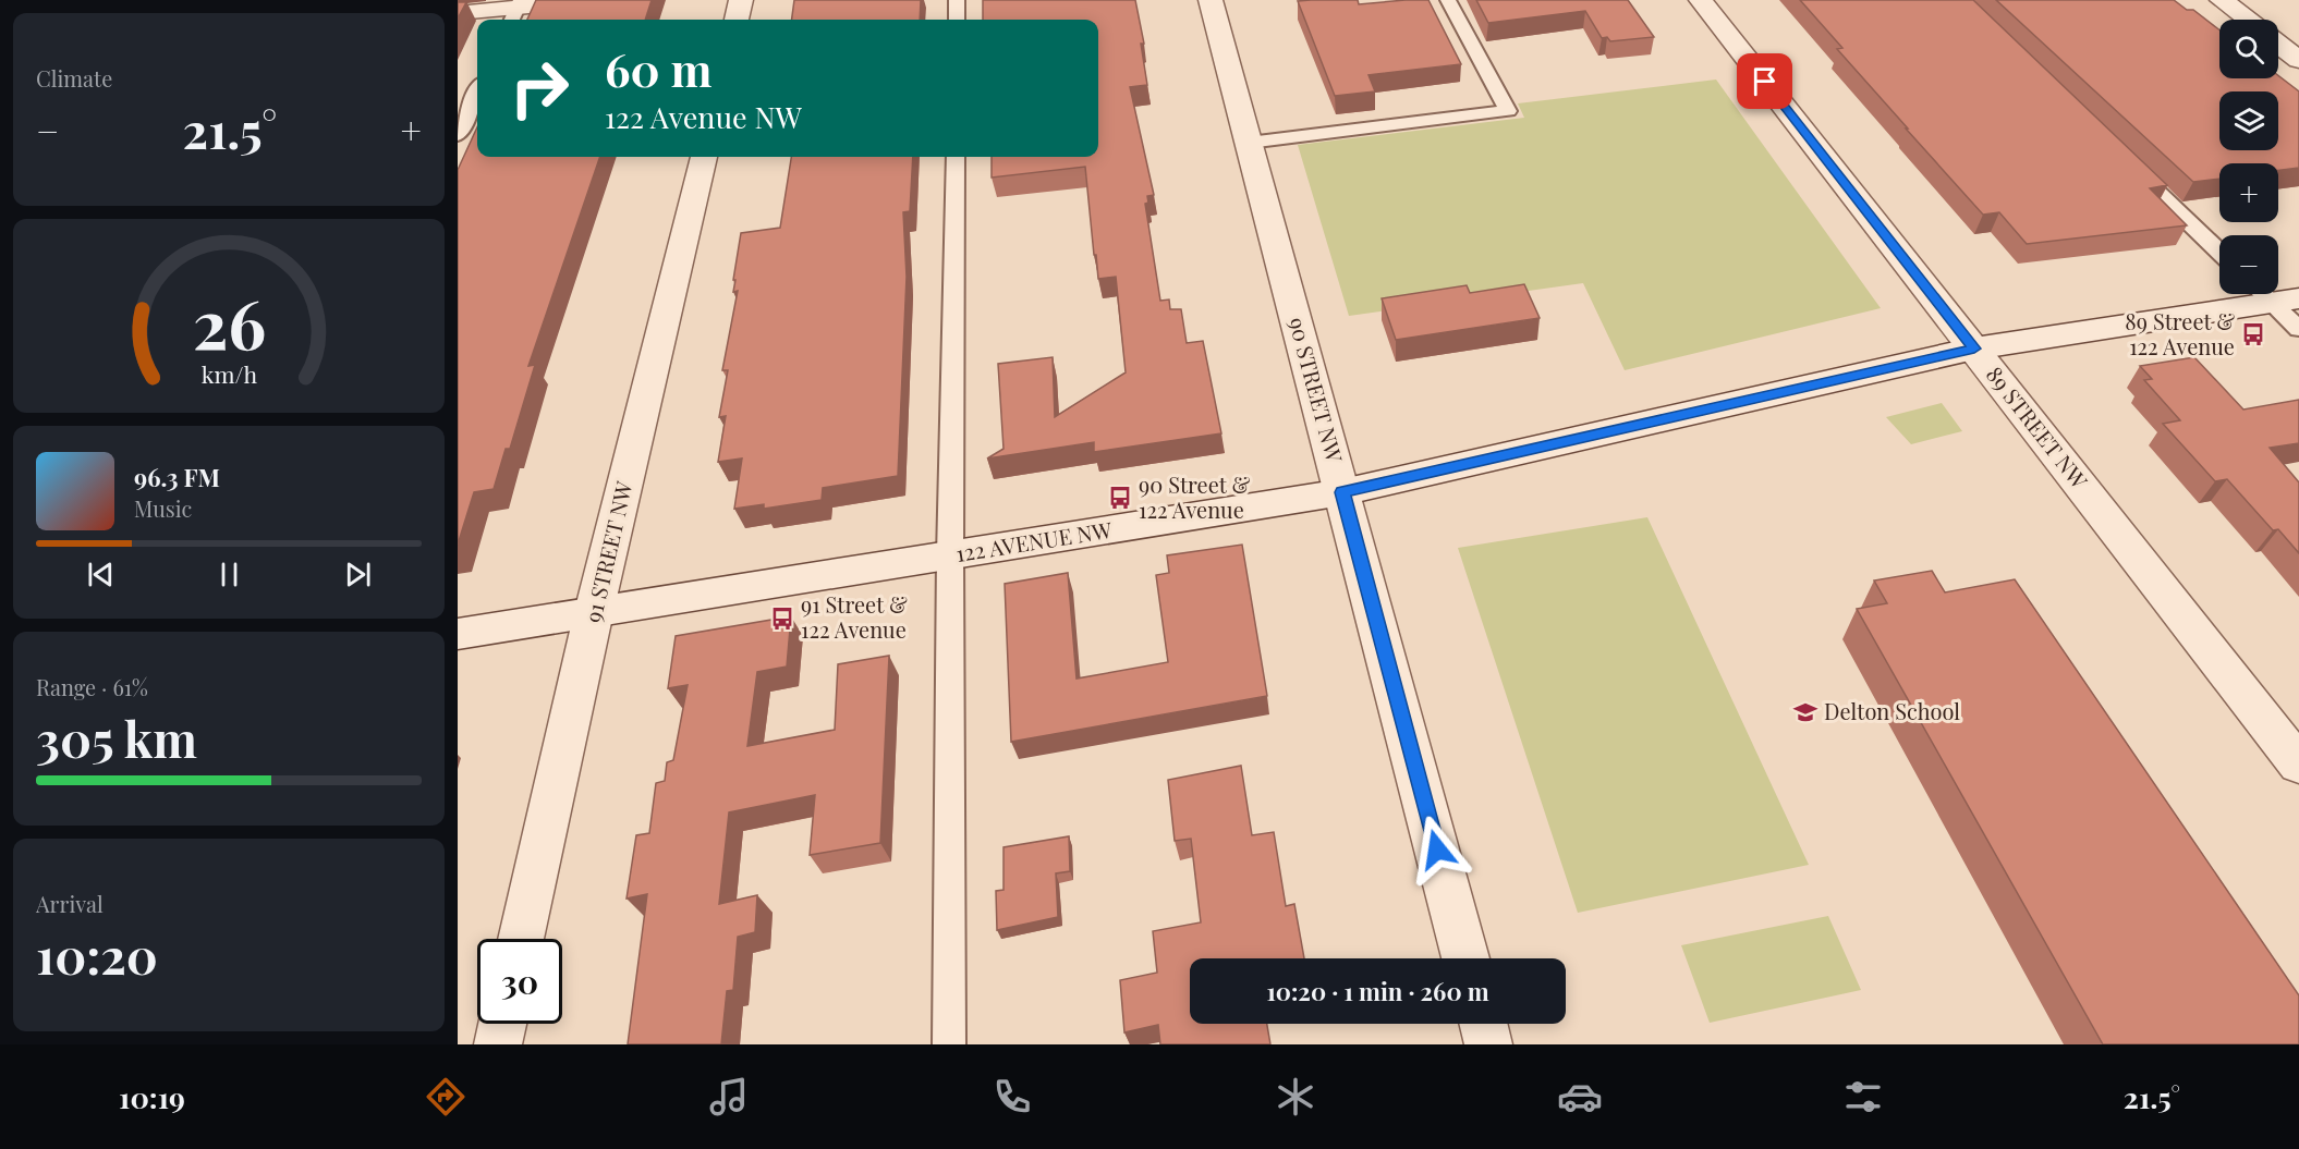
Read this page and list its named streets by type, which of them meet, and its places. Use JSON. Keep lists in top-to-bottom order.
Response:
{
  "streets": {
    "street": [
      "90 STREET NW",
      "89 STREET NW",
      "122 AVENUE NW",
      "91 STREET NW"
    ]
  },
  "crossings": [
    ["90 STREET NW", "122 AVENUE NW"],
    ["89 STREET NW", "122 AVENUE NW"],
    ["122 AVENUE NW", "91 STREET NW"]
  ],
  "places": {
    "bus stop": ["89 Street & 122 Avenue", "90 Street & 122 Avenue", "91 Street & 122 Avenue"],
    "school or university": ["Delton School"]
  },
  "page": {
    "tile": [
      "Climate",
      ["Range · 61%", "305 km"],
      ["Arrival", "10:20"]
    ],
    "map_buttons": ["+", "−"],
    "turn": ["60 m", "122 Avenue NW"],
    "heat": ["−", "21.5°", "+"],
    "song": ["96.3 FM", "Music"],
    "limit": "30",
    "trip": "10:20 · 1 min · 260 m",
    "tabs": ["10:19", "21.5°"],
    "gauge": ["26", "km/h"]
  }
}
